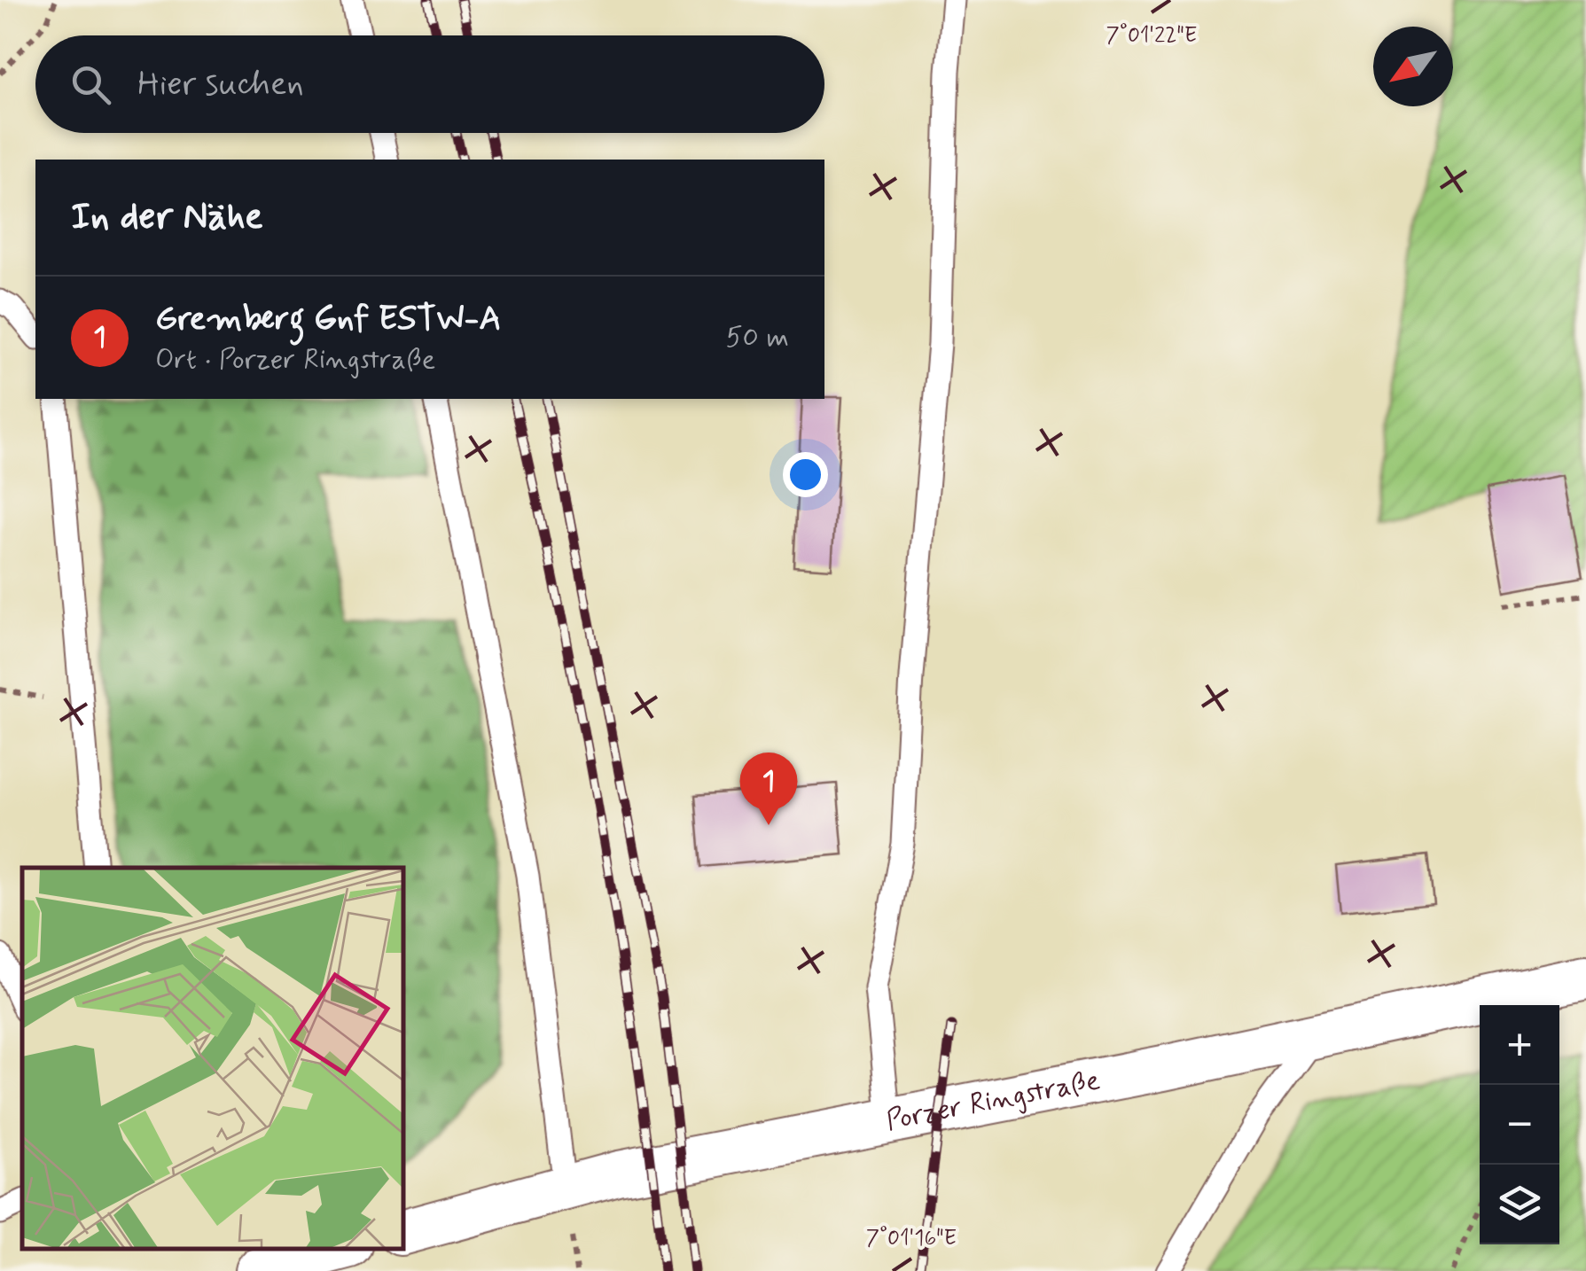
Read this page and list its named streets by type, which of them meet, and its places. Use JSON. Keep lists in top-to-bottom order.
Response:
{
  "streets": {
    "street": ["Porzer Ringstraße"]
  },
  "north": "bottom left",
  "page": {
    "search": "Hier suchen",
    "heading": "In der Nähe",
    "list": [
      {
        "mark": "1",
        "name": "Gremberg Gnf ESTW-A",
        "note": "Ort · Porzer Ringstraße",
        "value": "50 m"
      }
    ],
    "pins": "1",
    "map_buttons": ["+", "−"]
  },
  "coordinates": ["7°01'22\"E", "7°01'16\"E"]
}
